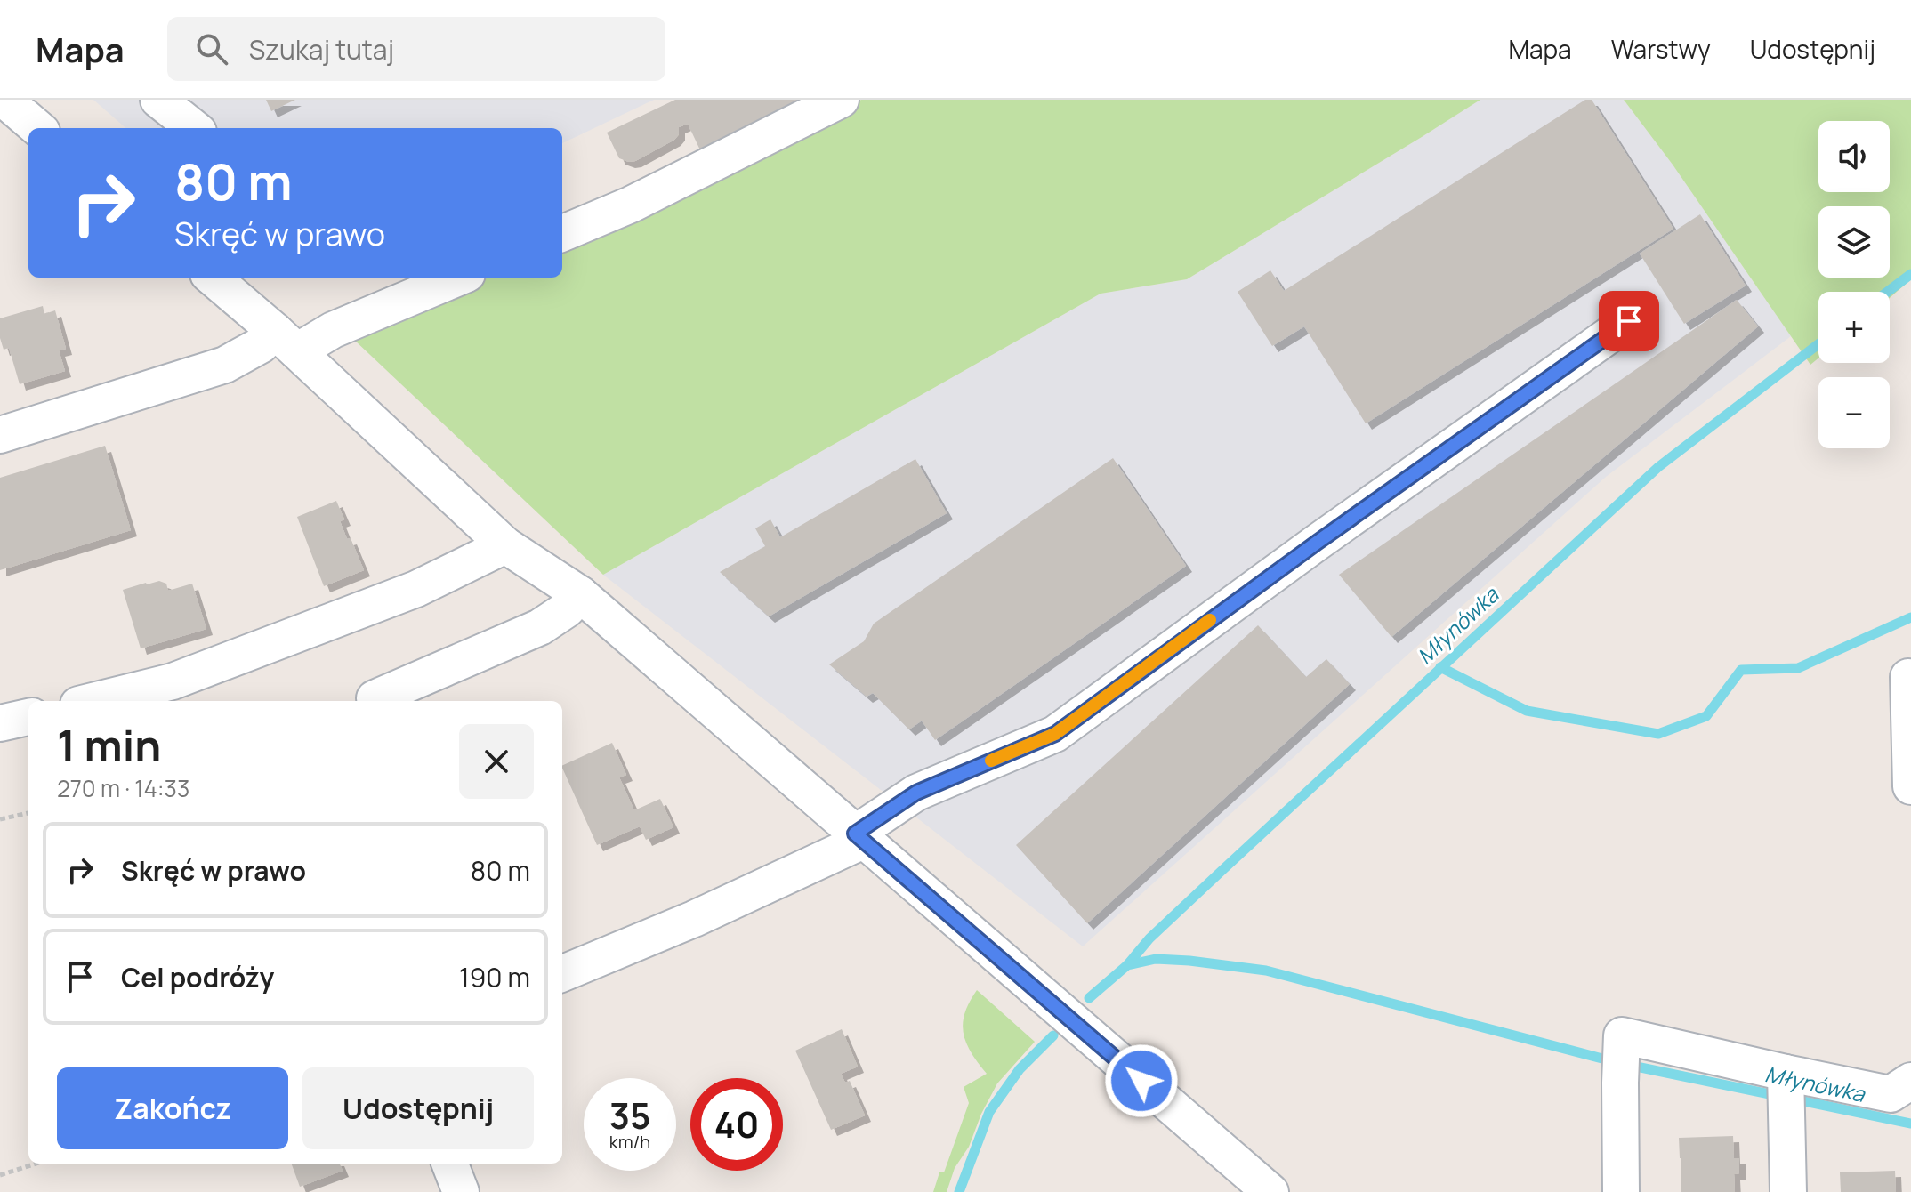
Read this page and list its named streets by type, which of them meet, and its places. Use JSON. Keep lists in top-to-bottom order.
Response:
{
  "water": ["Młynówka"],
  "page": {
    "header": "Mapa",
    "search": "Szukaj tutaj",
    "nav": ["Mapa", "Warstwy", "Udostępnij"],
    "map_buttons": ["+", "−"],
    "turn": ["80 m", "Skręć w prawo"],
    "heading": ["1 min", "270 m · 14:33"],
    "list": [
      {
        "name": "Skręć w prawo",
        "value": "80 m"
      },
      {
        "name": "Cel podróży",
        "value": "190 m"
      }
    ],
    "buttons": ["Zakończ", "Udostępnij"],
    "speed": "35 km/h",
    "limit": "40"
  }
}
